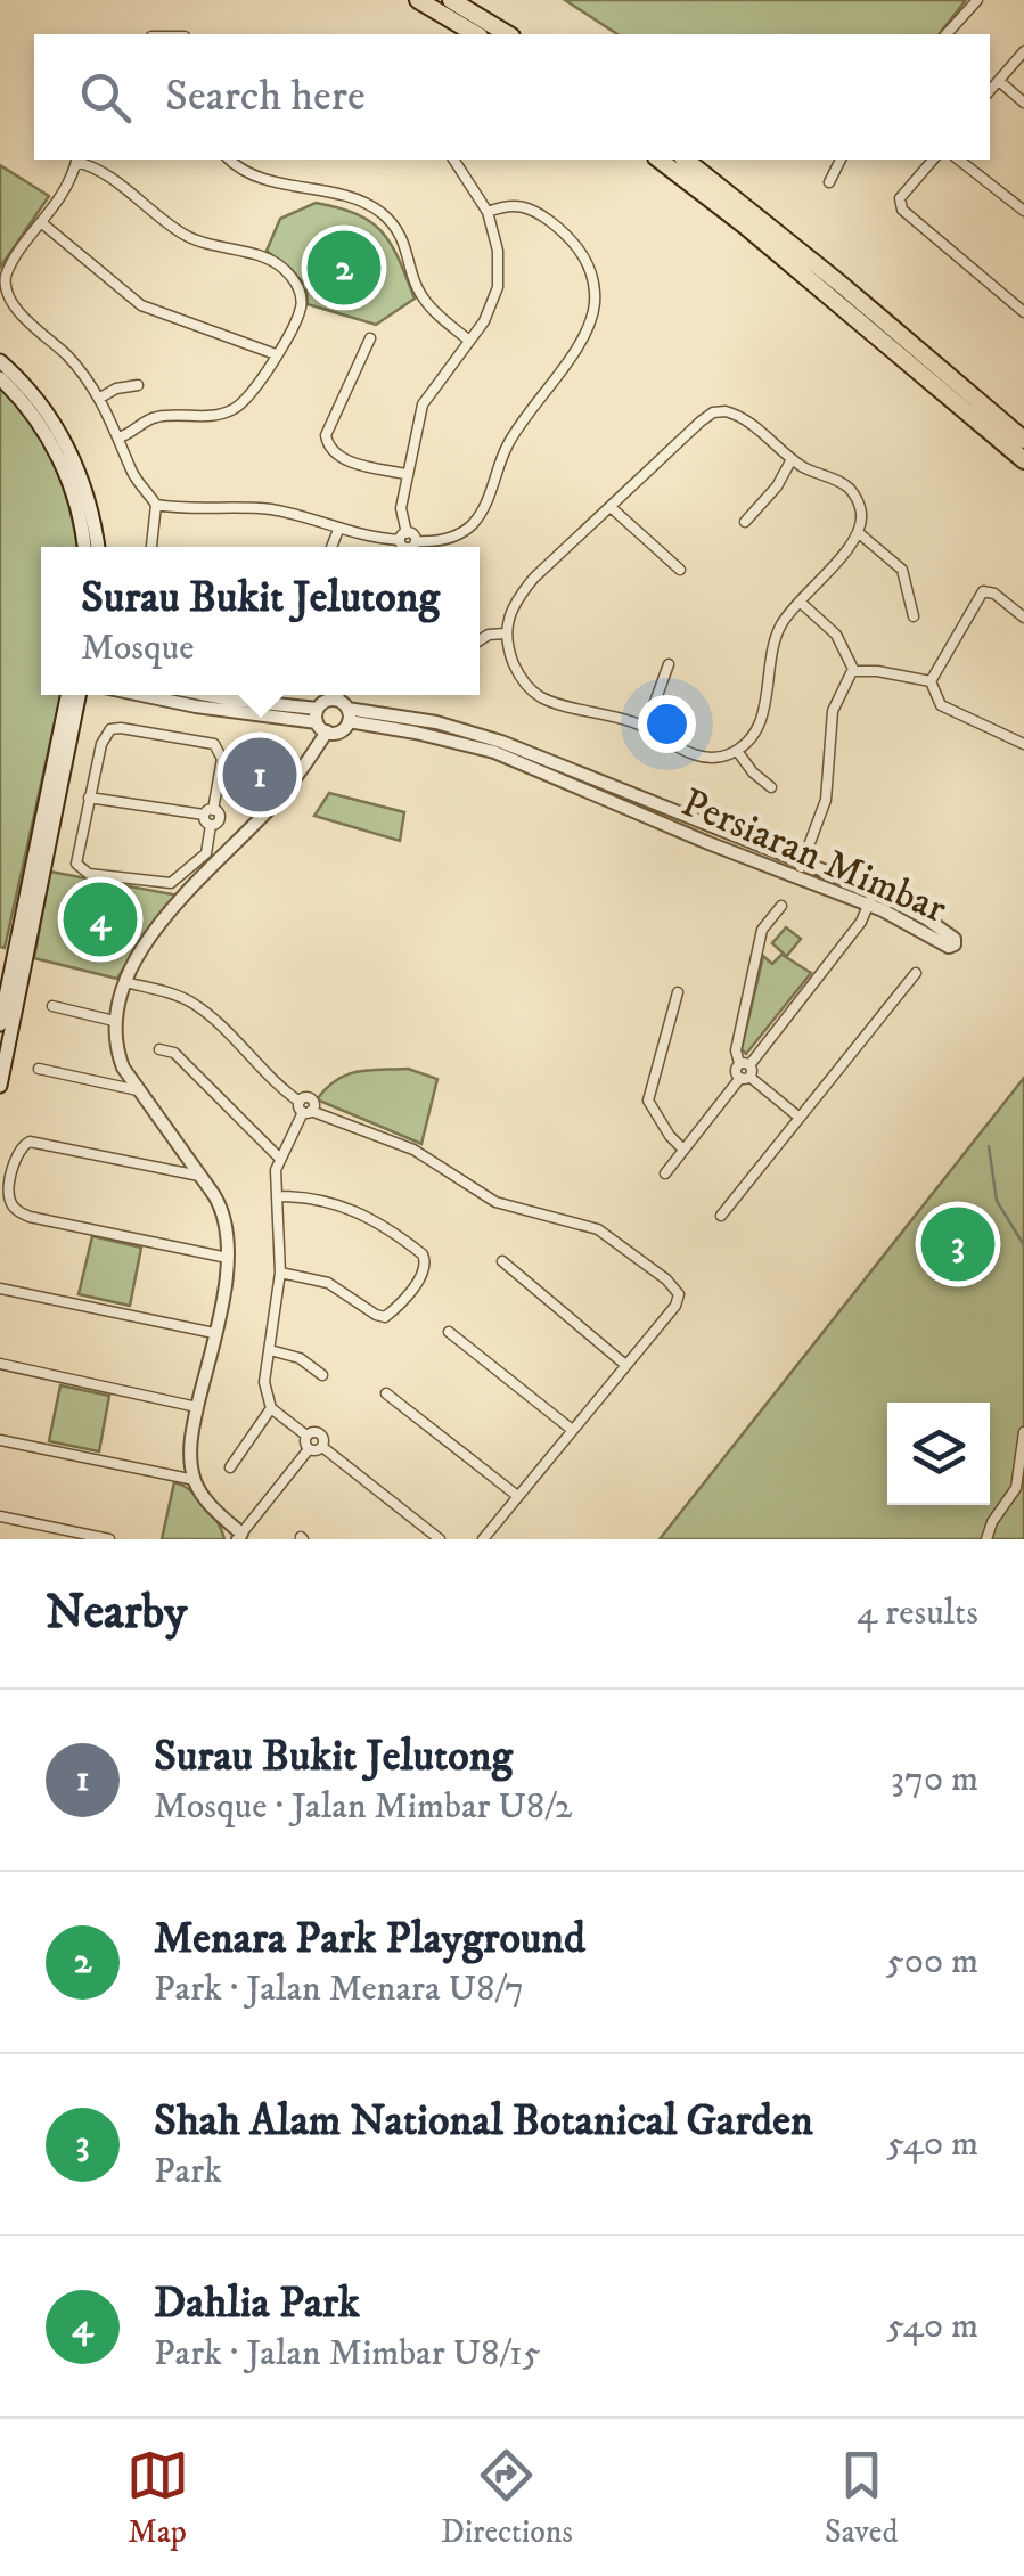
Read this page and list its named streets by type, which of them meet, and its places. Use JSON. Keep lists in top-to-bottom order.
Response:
{
  "streets": {
    "street": ["Persiaran Mimbar"]
  },
  "page": {
    "search": "Search here",
    "pins": [
      "2",
      "1",
      "4",
      "3"
    ],
    "popup": ["Surau Bukit Jelutong", "Mosque"],
    "heading": ["Nearby", "4 results"],
    "list": [
      {
        "mark": "1",
        "name": "Surau Bukit Jelutong",
        "note": "Mosque · Jalan Mimbar U8/2",
        "value": "370 m"
      },
      {
        "mark": "2",
        "name": "Menara Park Playground",
        "note": "Park · Jalan Menara U8/7",
        "value": "500 m"
      },
      {
        "mark": "3",
        "name": "Shah Alam National Botanical Garden",
        "note": "Park",
        "value": "540 m"
      },
      {
        "mark": "4",
        "name": "Dahlia Park",
        "note": "Park · Jalan Mimbar U8/15",
        "value": "540 m"
      }
    ],
    "nav": ["Map", "Directions", "Saved"]
  }
}
